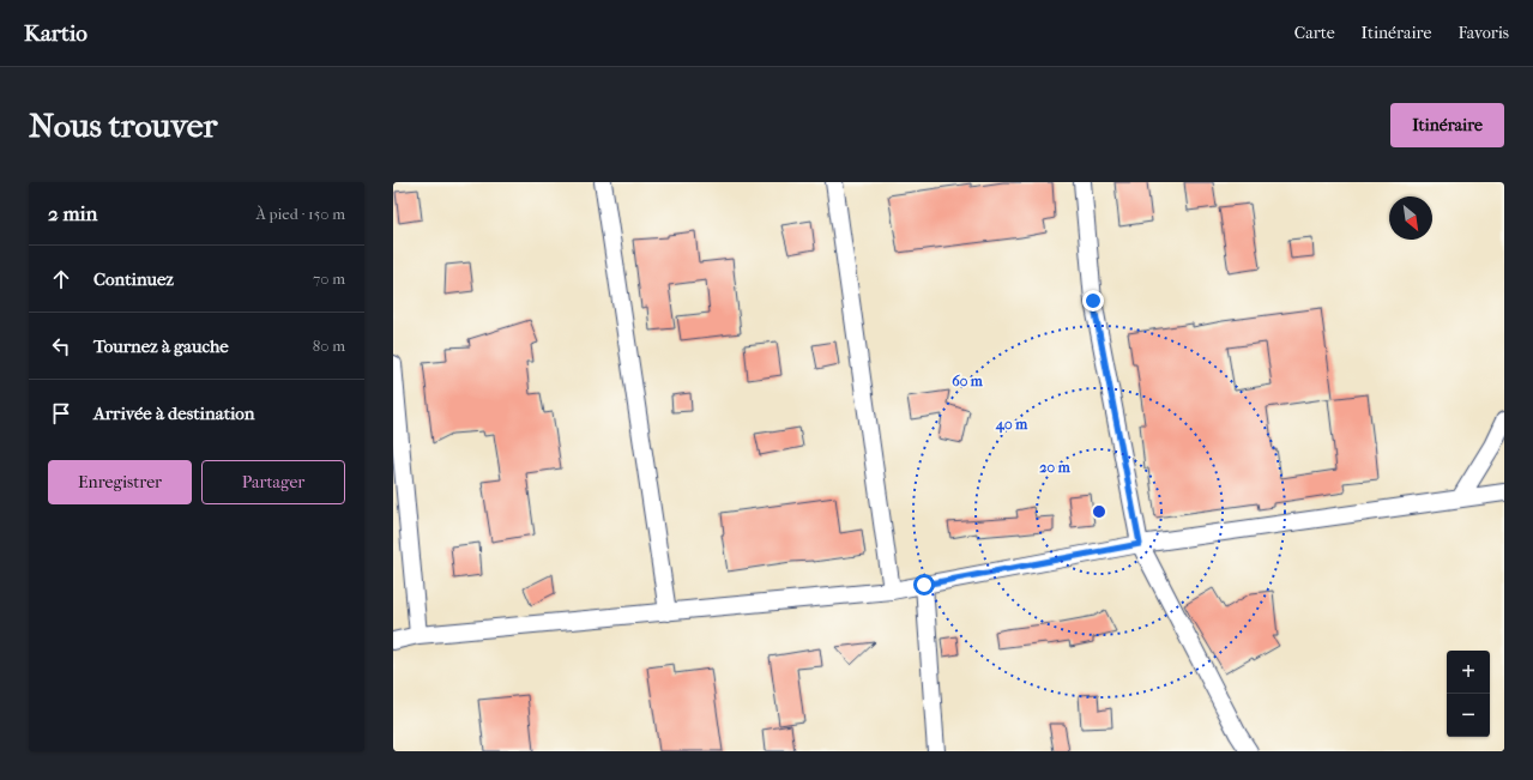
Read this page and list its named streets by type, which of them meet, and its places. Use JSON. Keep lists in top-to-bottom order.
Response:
{
  "north": "bottom right",
  "page": {
    "header": "Kartio",
    "nav": ["Carte", "Itinéraire", "Favoris"],
    "buttons": [
      "Itinéraire",
      ["Enregistrer", "Partager"]
    ],
    "title": "Nous trouver",
    "heading": ["2 min", "À pied · 150 m"],
    "list": [
      ["Continuez", "70 m"],
      ["Tournez à gauche", "80 m"],
      "Arrivée à destination"
    ],
    "map_buttons": ["+", "−"]
  },
  "rings": ["60 m", "40 m", "20 m"]
}
